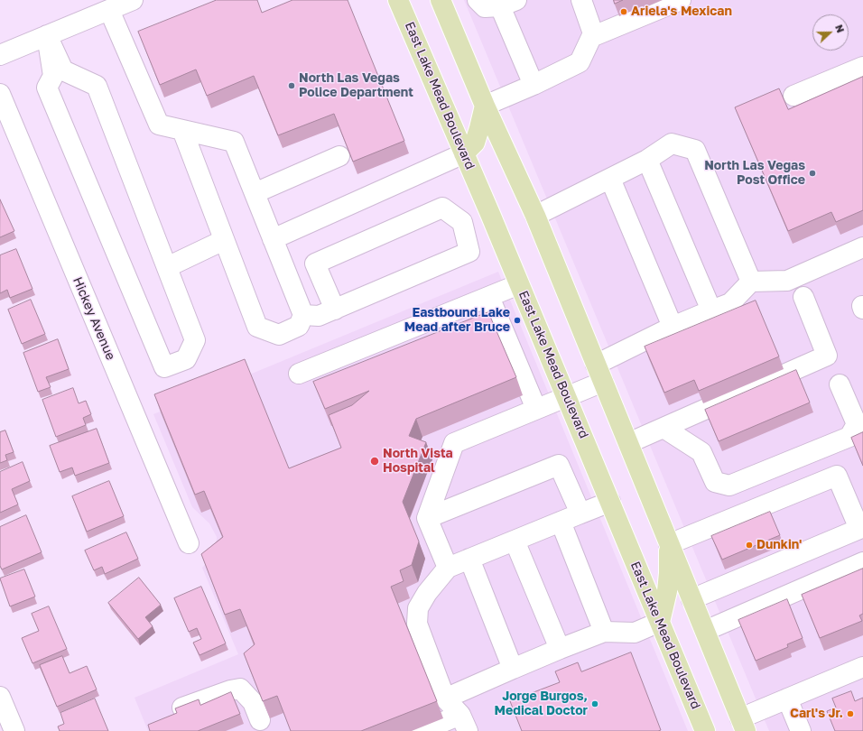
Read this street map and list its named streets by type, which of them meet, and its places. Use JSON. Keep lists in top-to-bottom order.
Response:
{
  "streets": {
    "main road": ["East Lake Mead Boulevard"],
    "street": ["Hickey Avenue"]
  },
  "places": [
    "Ariela's Mexican",
    "North Las Vegas Police Department",
    "North Las Vegas Post Office",
    "Eastbound Lake Mead after Bruce",
    "North Vista Hospital",
    "Dunkin'",
    "Jorge Burgos, Medical Doctor",
    "Carl's Jr."
  ],
  "north": "right"
}
